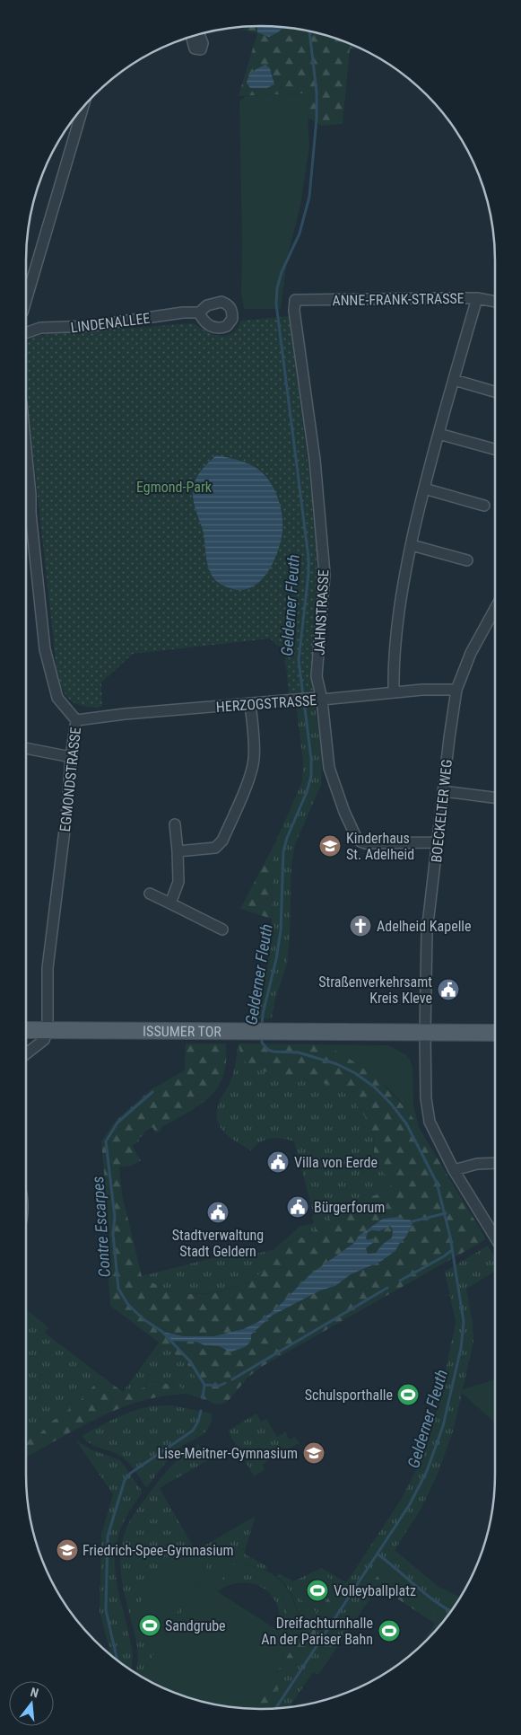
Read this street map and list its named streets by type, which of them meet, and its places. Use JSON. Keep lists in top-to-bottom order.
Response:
{
  "streets": {
    "main road": ["ISSUMER TOR"],
    "street": [
      "ANNE-FRANK-STRASSE",
      "LINDENALLEE",
      "JAHNSTRASSE",
      "HERZOGSTRASSE",
      "EGMONDSTRASSE",
      "BOECKELTER WEG"
    ]
  },
  "crossings": [
    ["ANNE-FRANK-STRASSE", "JAHNSTRASSE"],
    ["JAHNSTRASSE", "HERZOGSTRASSE"],
    ["JAHNSTRASSE", "BOECKELTER WEG"],
    ["HERZOGSTRASSE", "EGMONDSTRASSE"],
    ["HERZOGSTRASSE", "BOECKELTER WEG"],
    ["EGMONDSTRASSE", "ISSUMER TOR"],
    ["BOECKELTER WEG", "ISSUMER TOR"]
  ],
  "water": ["Gelderner Fleuth", "Contre Escarpes"],
  "parks": ["Egmond-Park"],
  "places": {
    "school or university": ["Kinderhaus St. Adelheid", "Lise-Meitner-Gymnasium", "Friedrich-Spee-Gymnasium"],
    "church": ["Adelheid Kapelle"],
    "public building": [
      "Straßenverkehrsamt Kreis Kleve",
      "Villa von Eerde",
      "Bürgerforum",
      "Stadtverwaltung Stadt Geldern"
    ],
    "sports": [
      "Schulsporthalle",
      "Volleyballplatz",
      "Sandgrube",
      "Dreifachturnhalle An der Pariser Bahn"
    ]
  },
  "north": "top"
}
